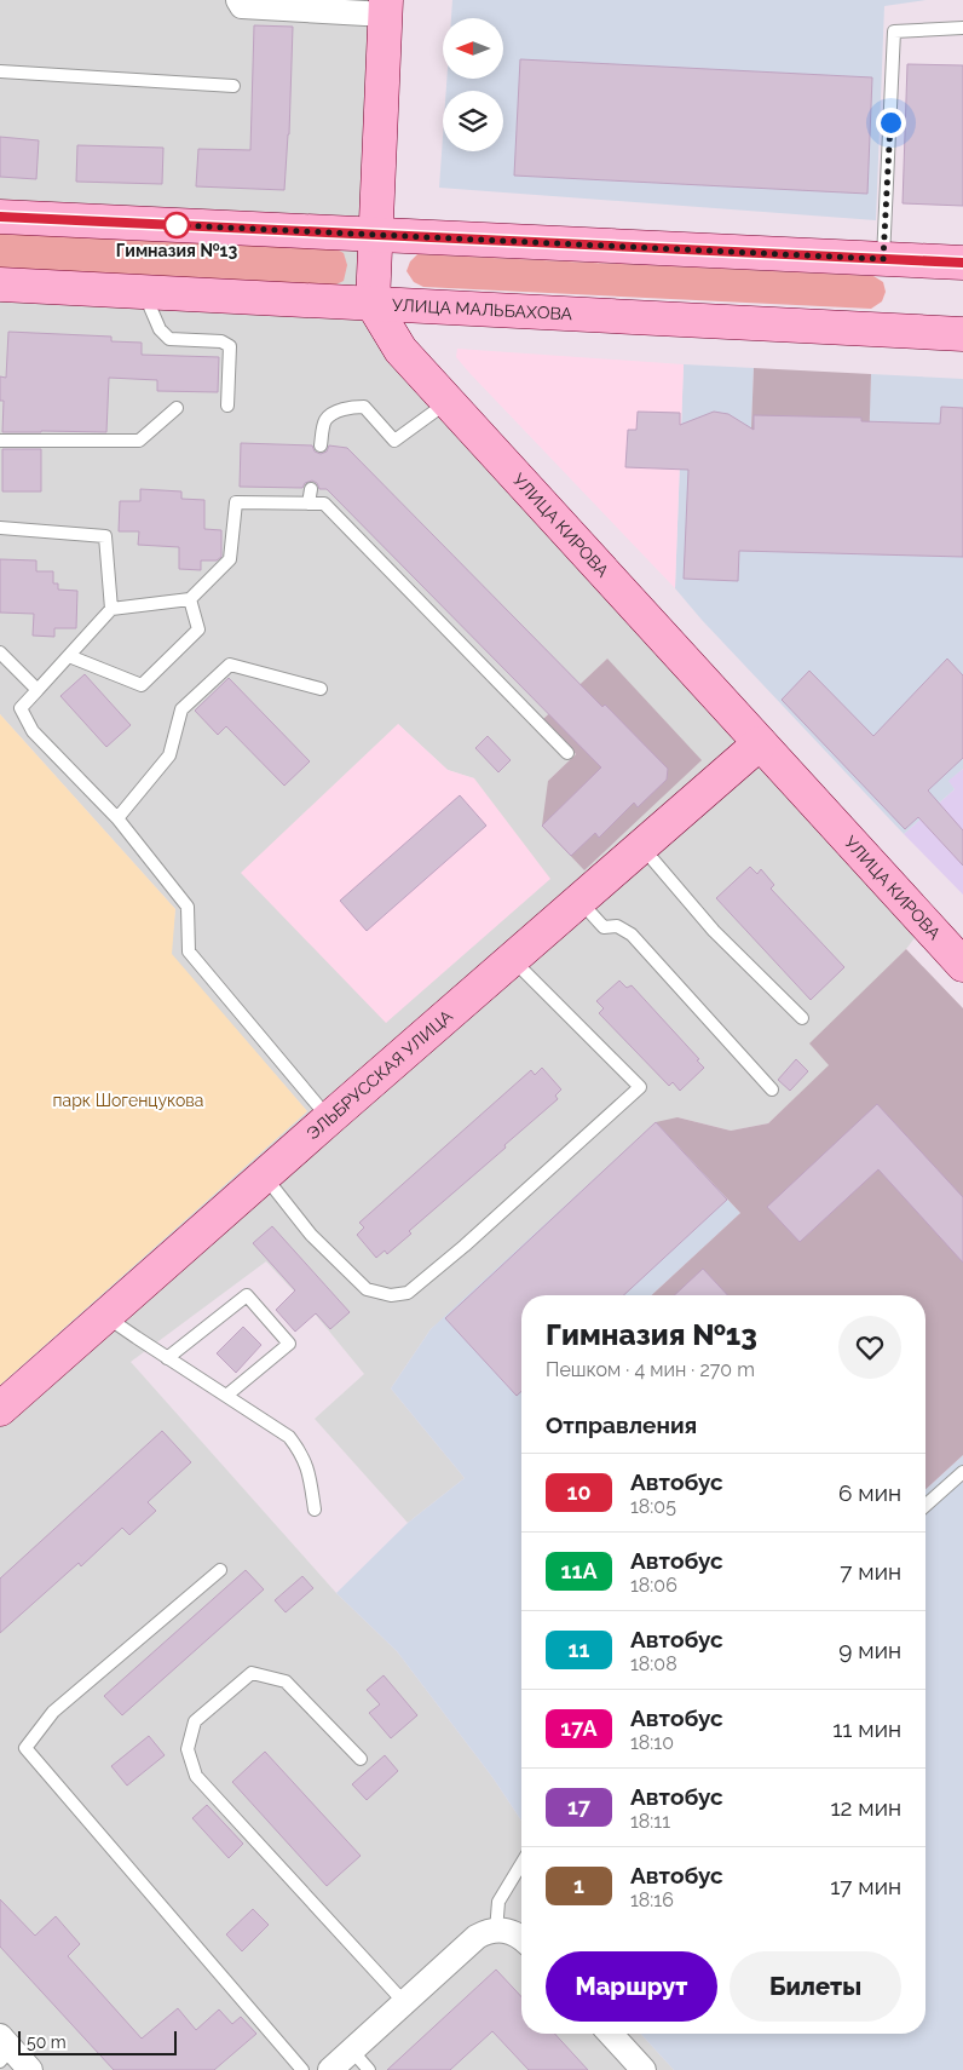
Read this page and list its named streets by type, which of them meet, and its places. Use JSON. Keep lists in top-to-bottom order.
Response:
{
  "streets": {
    "main road": ["УЛИЦА МАЛЬБАХОВА", "УЛИЦА КИРОВА", "ЭЛЬБРУССКАЯ УЛИЦА"]
  },
  "crossings": [
    ["УЛИЦА МАЛЬБАХОВА", "УЛИЦА КИРОВА"],
    ["УЛИЦА КИРОВА", "ЭЛЬБРУССКАЯ УЛИЦА"]
  ],
  "parks": ["парк Шогенцукова"],
  "places": ["Гимназия №13"],
  "lines": ["bus line 10"],
  "scale_bar": "50 m",
  "north": "left",
  "page": {
    "heading": [
      ["Гимназия №13", "Пешком · 4 мин · 270 m"],
      "Отправления"
    ],
    "list": [
      {
        "mark": "10",
        "name": "Автобус",
        "note": "18:05",
        "value": "6 мин"
      },
      {
        "mark": "11А",
        "name": "Автобус",
        "note": "18:06",
        "value": "7 мин"
      },
      {
        "mark": "11",
        "name": "Автобус",
        "note": "18:08",
        "value": "9 мин"
      },
      {
        "mark": "17А",
        "name": "Автобус",
        "note": "18:10",
        "value": "11 мин"
      },
      {
        "mark": "17",
        "name": "Автобус",
        "note": "18:11",
        "value": "12 мин"
      },
      {
        "mark": "1",
        "name": "Автобус",
        "note": "18:16",
        "value": "17 мин"
      }
    ],
    "buttons": ["Маршрут", "Билеты"],
    "scale": "50 m"
  }
}
